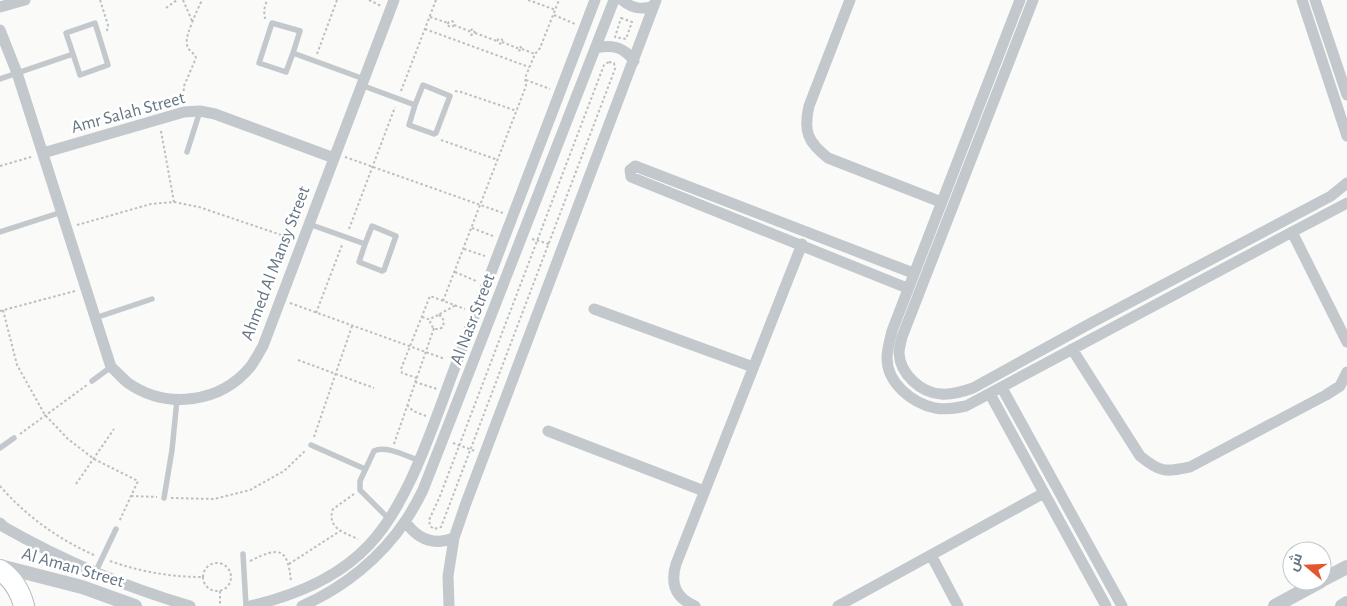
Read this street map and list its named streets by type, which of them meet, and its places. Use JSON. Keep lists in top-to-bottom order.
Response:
{
  "streets": {
    "street": [
      "Amr Salah Street",
      "Ahmed Al Mansy Street",
      "Al Nasr Street",
      "Al Aman Street"
    ]
  },
  "crossings": [
    ["Amr Salah Street", "Ahmed Al Mansy Street"]
  ],
  "north": "left"
}
